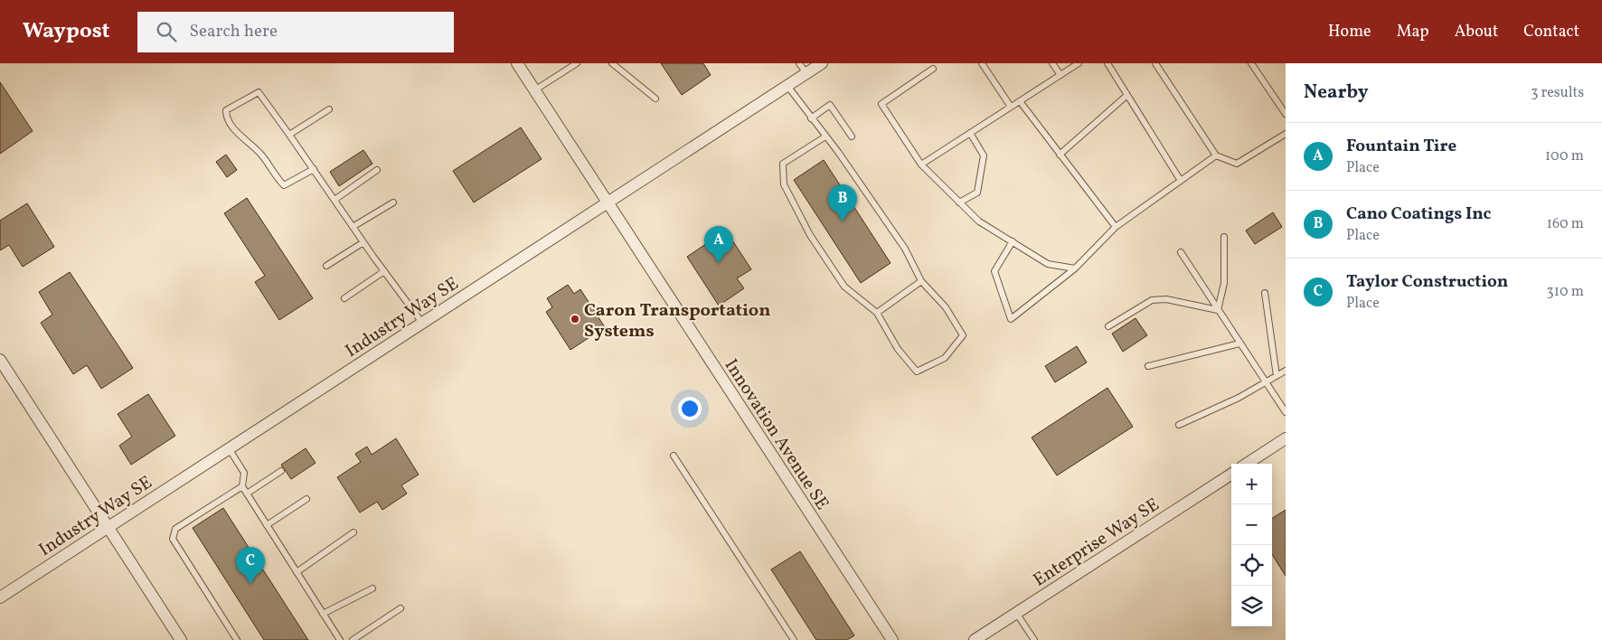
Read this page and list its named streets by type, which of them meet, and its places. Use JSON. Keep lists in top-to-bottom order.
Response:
{
  "streets": {
    "street": ["Industry Way SE", "Innovation Avenue SE", "Enterprise Way SE"]
  },
  "crossings": [
    ["Industry Way SE", "Innovation Avenue SE"]
  ],
  "places": ["Caron Transportation Systems"],
  "page": {
    "header": "Waypost",
    "search": "Search here",
    "nav": [
      "Home",
      "Map",
      "About",
      "Contact"
    ],
    "heading": ["Nearby", "3 results"],
    "list": [
      {
        "mark": "A",
        "name": "Fountain Tire",
        "note": "Place",
        "value": "100 m"
      },
      {
        "mark": "B",
        "name": "Cano Coatings Inc",
        "note": "Place",
        "value": "160 m"
      },
      {
        "mark": "C",
        "name": "Taylor Construction",
        "note": "Place",
        "value": "310 m"
      }
    ],
    "pins": ["B", "A", "C"],
    "map_buttons": ["+", "−"]
  }
}
